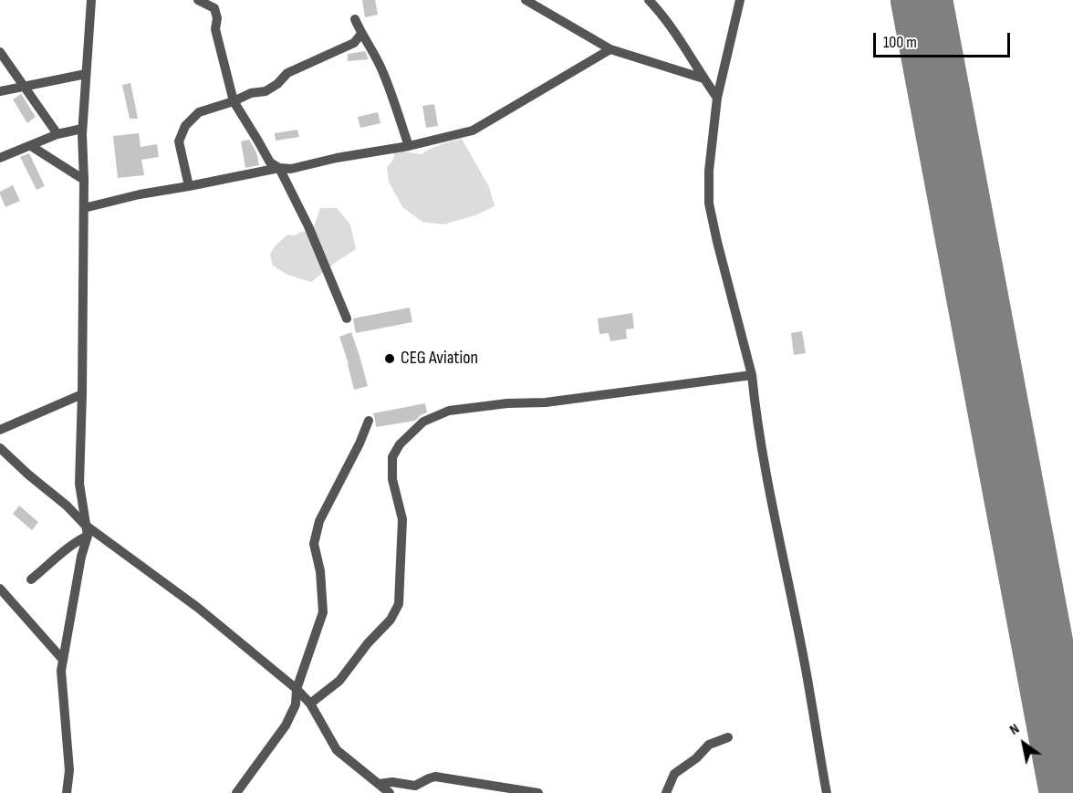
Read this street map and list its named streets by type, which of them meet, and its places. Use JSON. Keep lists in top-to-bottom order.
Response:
{
  "places": ["CEG Aviation"],
  "scale_bar": "100 m",
  "north": "top left"
}
